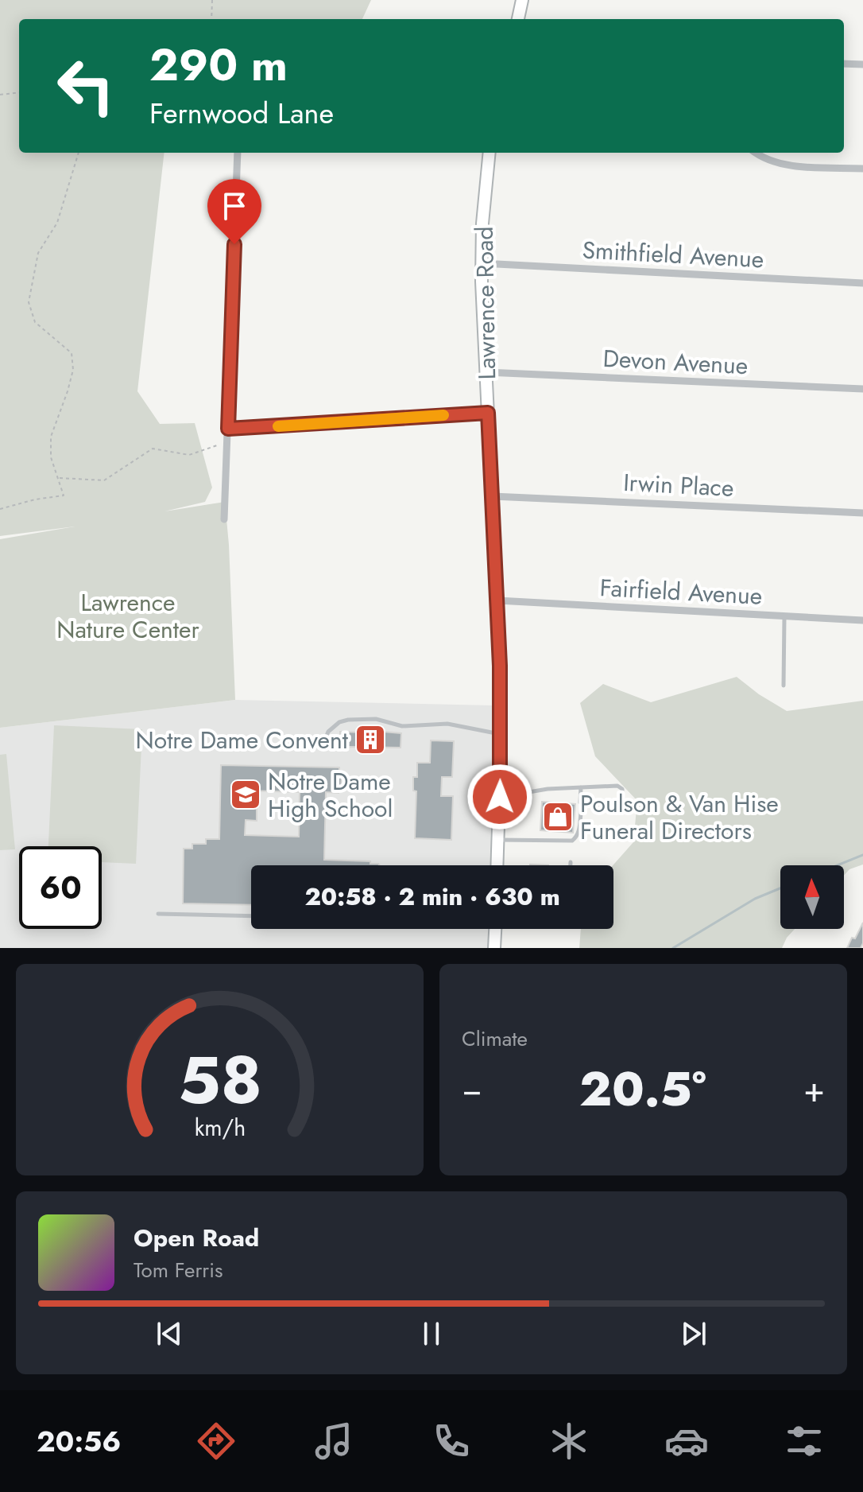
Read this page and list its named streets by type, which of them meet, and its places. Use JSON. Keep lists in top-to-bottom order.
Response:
{
  "streets": {
    "main road": ["Lawrence Road"],
    "street": [
      "Smithfield Avenue",
      "Devon Avenue",
      "Irwin Place",
      "Fairfield Avenue"
    ]
  },
  "crossings": [
    ["Smithfield Avenue", "Lawrence Road"],
    ["Lawrence Road", "Devon Avenue"],
    ["Lawrence Road", "Irwin Place"],
    ["Lawrence Road", "Fairfield Avenue"]
  ],
  "parks": ["Lawrence Nature Center"],
  "places": {
    "building": ["Notre Dame Convent"],
    "school or university": ["Notre Dame High School"],
    "shop": ["Poulson & Van Hise Funeral Directors"]
  },
  "north": "top",
  "page": {
    "turn": ["290 m", "Fernwood Lane"],
    "limit": "60",
    "trip": "20:58 · 2 min · 630 m",
    "tile": "Climate",
    "heat": ["−", "20.5°", "+"],
    "song": ["Open Road", "Tom Ferris"],
    "tabs": "20:56",
    "gauge": ["58", "km/h"]
  }
}
